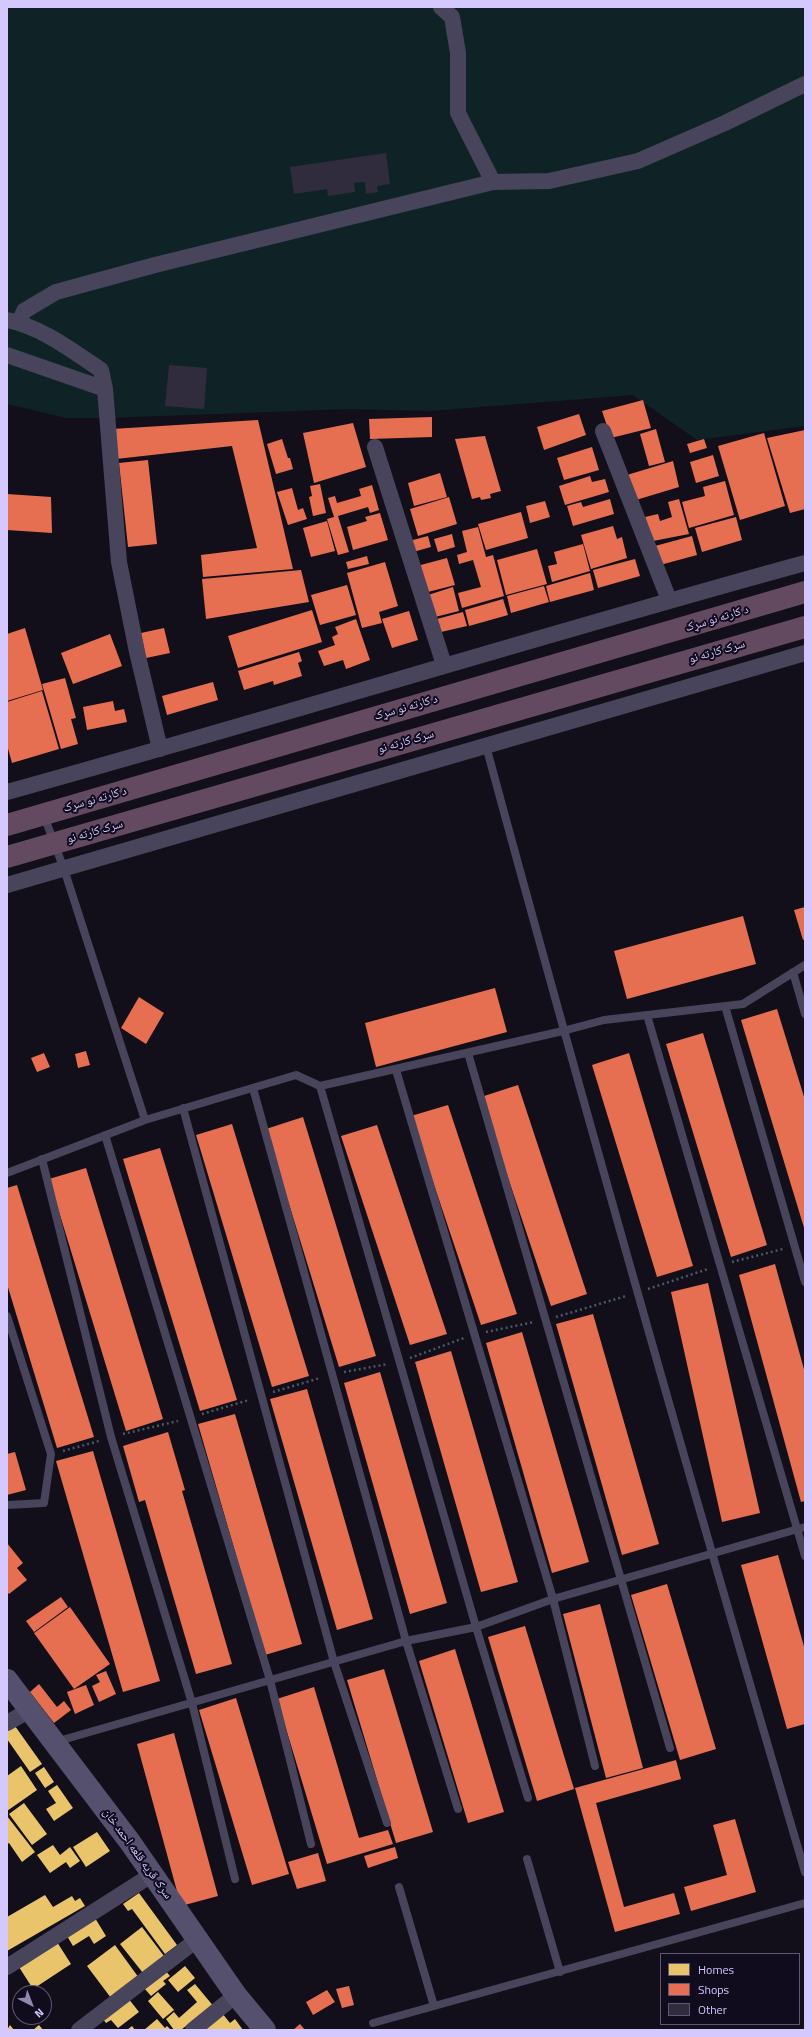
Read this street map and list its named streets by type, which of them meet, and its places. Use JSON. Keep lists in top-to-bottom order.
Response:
{
  "streets": {
    "highway": ["د کارته نو سړک", "سرک کارته نو"],
    "street": ["سرک قریه قلعه احمد خان"]
  },
  "legend": ["Homes", "Shops", "Other"],
  "north": "bottom right"
}
